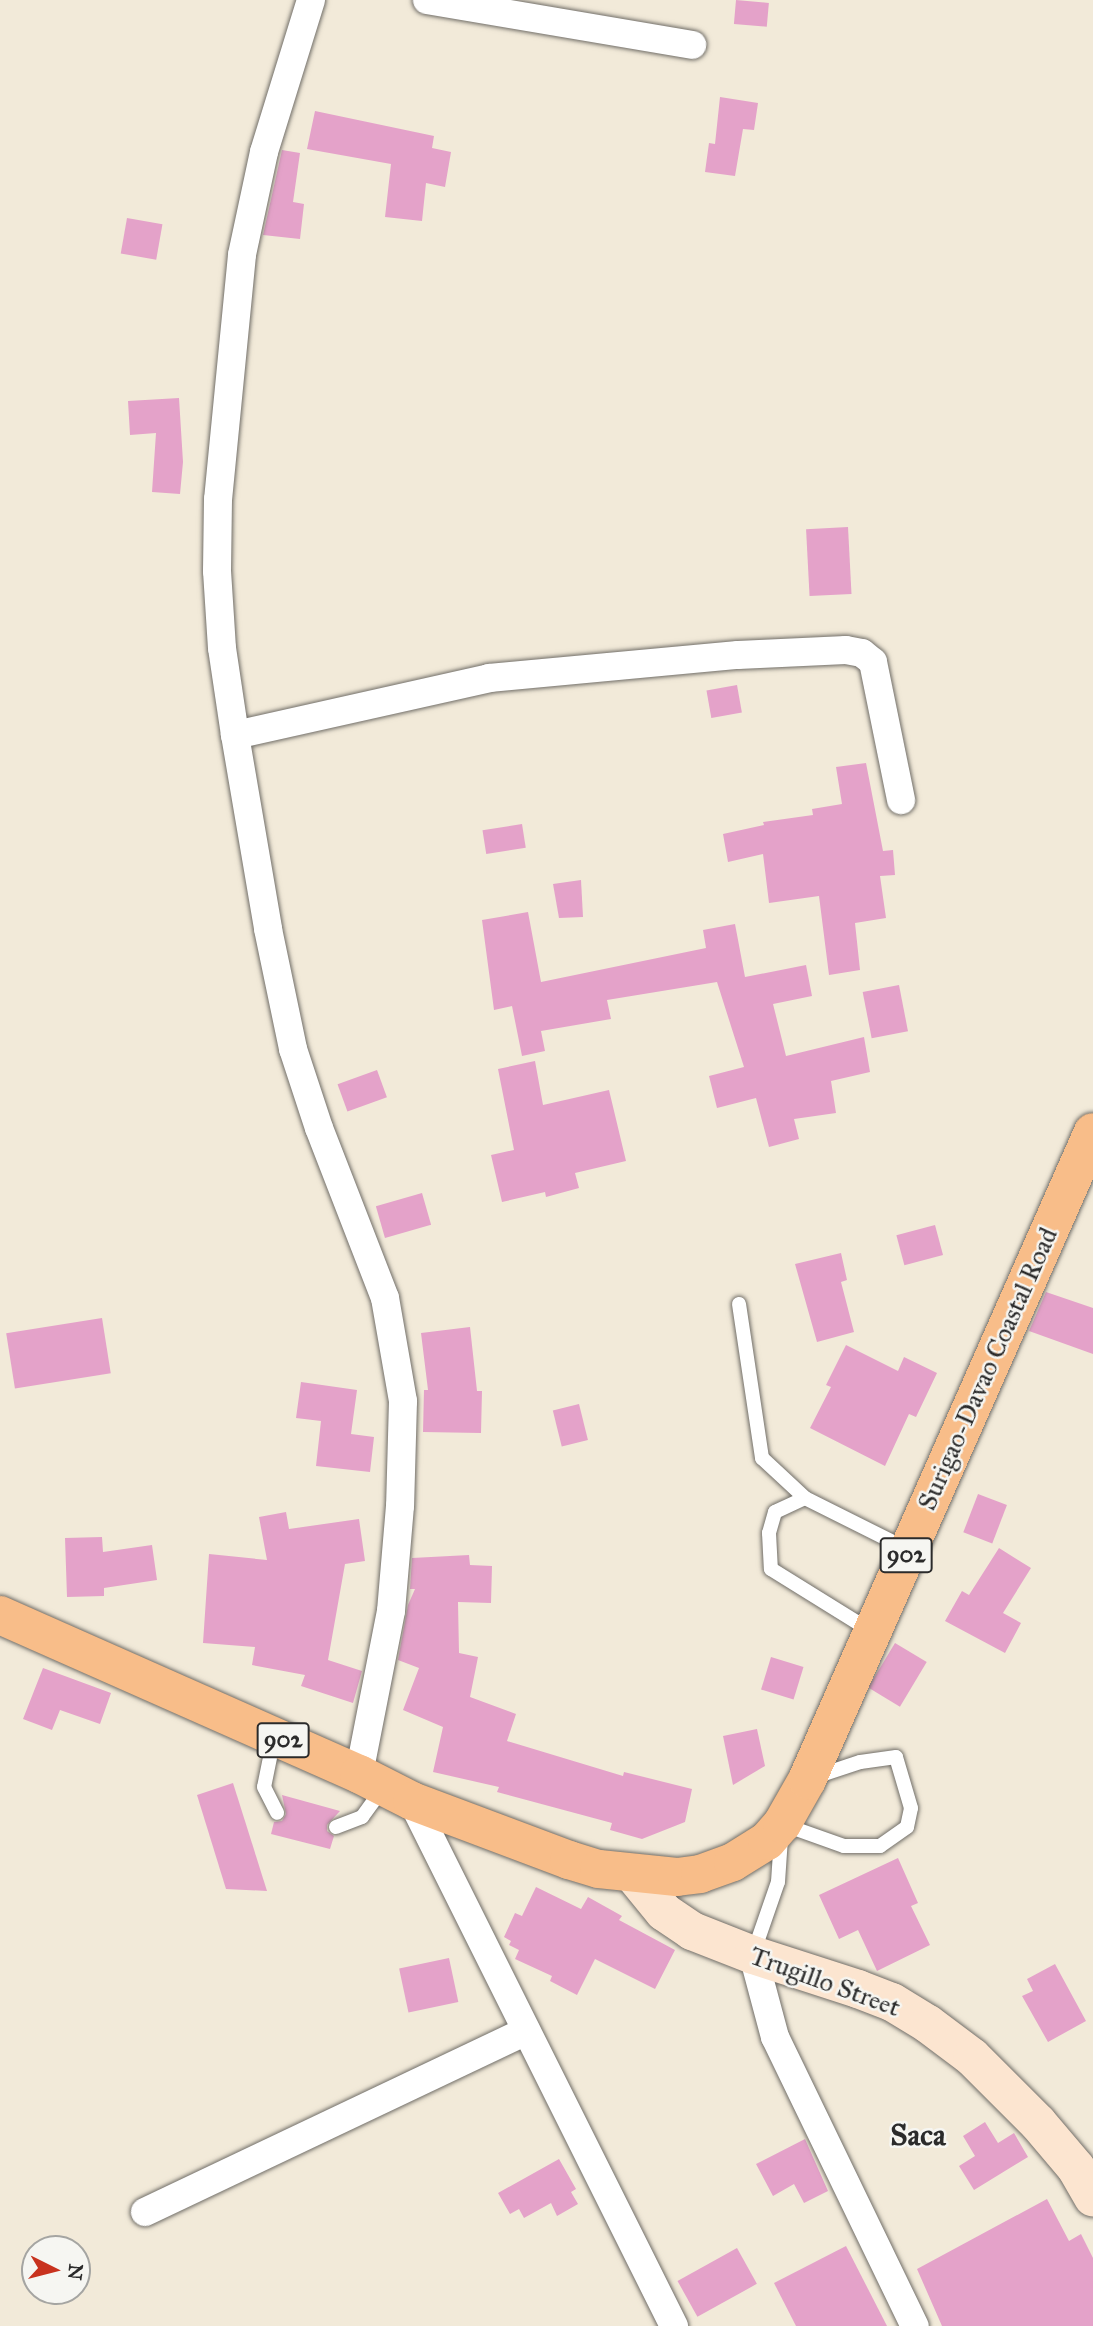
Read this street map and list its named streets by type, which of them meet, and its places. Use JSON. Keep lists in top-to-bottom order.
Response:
{
  "streets": {
    "highway": ["Surigao-Davao Coastal Road", "902"],
    "street": ["Trugillo Street"]
  },
  "crossings": [
    ["Surigao-Davao Coastal Road", "Trugillo Street"]
  ],
  "districts": ["Saca"],
  "north": "right"
}
